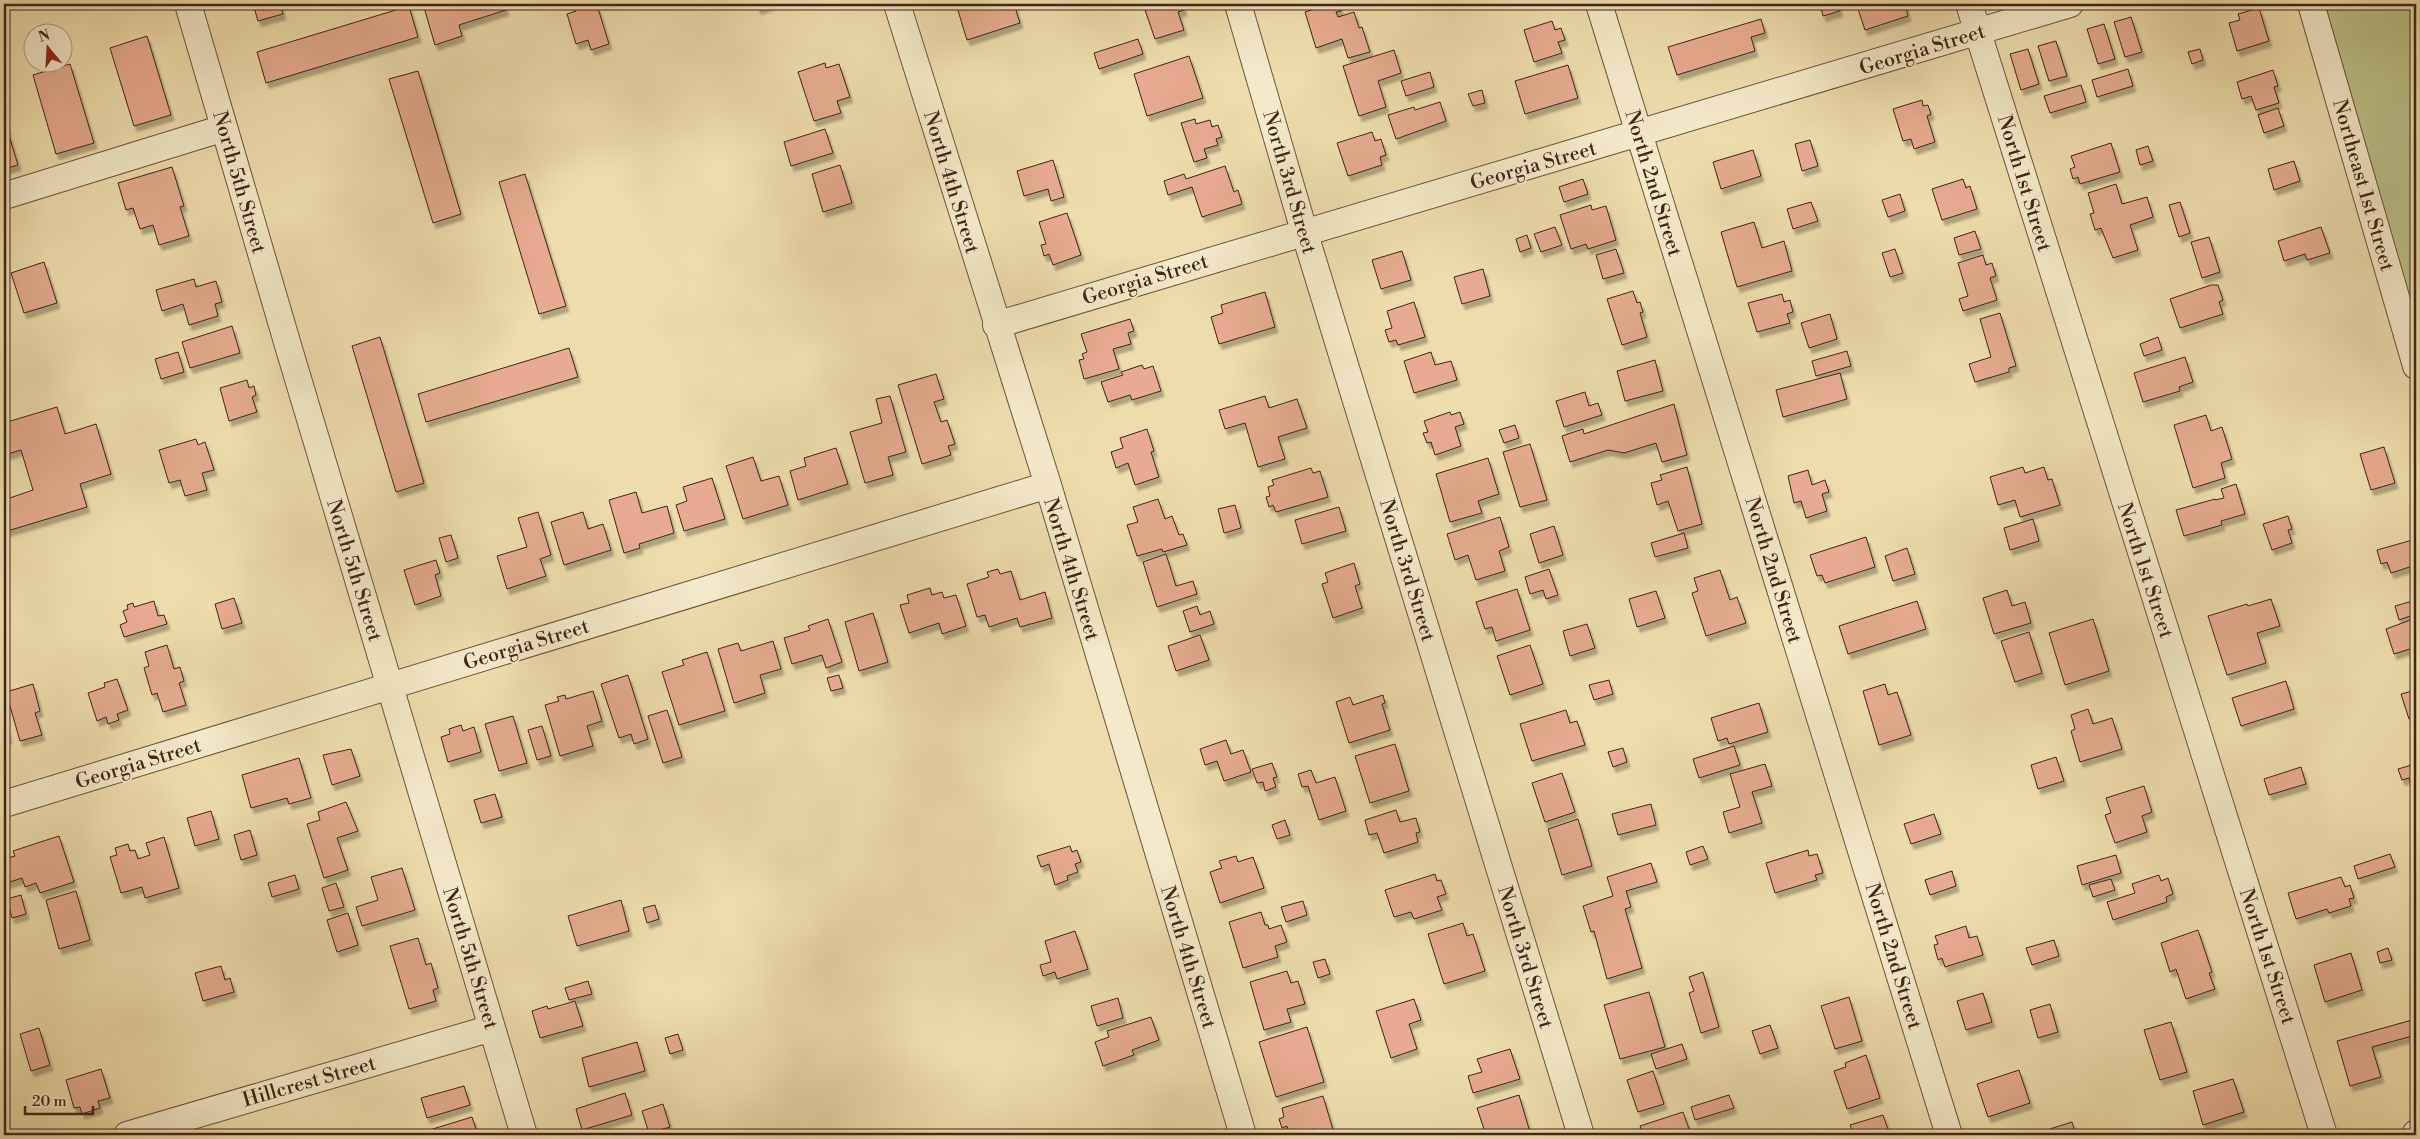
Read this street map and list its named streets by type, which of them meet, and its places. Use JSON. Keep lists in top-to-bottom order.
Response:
{
  "streets": {
    "street": [
      "Georgia Street",
      "North 5th Street",
      "North 4th Street",
      "North 3rd Street",
      "North 2nd Street",
      "North 1st Street",
      "Northeast 1st Street",
      "Hillcrest Street"
    ]
  },
  "crossings": [
    ["Georgia Street", "North 5th Street"],
    ["Georgia Street", "North 4th Street"],
    ["Georgia Street", "North 3rd Street"],
    ["Georgia Street", "North 2nd Street"],
    ["Georgia Street", "North 1st Street"],
    ["North 5th Street", "Hillcrest Street"]
  ],
  "scale_bar": "20 m",
  "north": "top"
}
